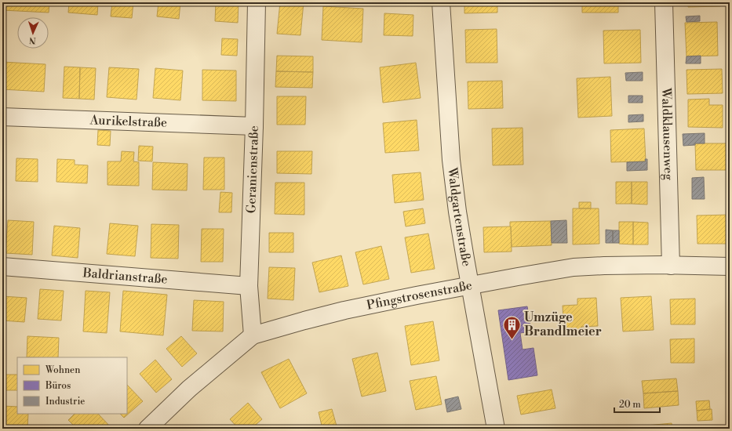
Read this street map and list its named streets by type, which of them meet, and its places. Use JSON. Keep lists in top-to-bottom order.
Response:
{
  "streets": {
    "street": [
      "Aurikelstraße",
      "Waldklausenweg",
      "Geranienstraße",
      "Waldgartenstraße",
      "Baldrianstraße",
      "Pfingstrosenstraße"
    ]
  },
  "crossings": [
    ["Aurikelstraße", "Geranienstraße"],
    ["Waldklausenweg", "Pfingstrosenstraße"],
    ["Geranienstraße", "Baldrianstraße"],
    ["Geranienstraße", "Pfingstrosenstraße"],
    ["Waldgartenstraße", "Pfingstrosenstraße"]
  ],
  "places": {
    "building": ["Umzüge Brandlmeier"]
  },
  "legend": ["Wohnen", "Büros", "Industrie"],
  "scale_bar": "20 m",
  "north": "bottom"
}
